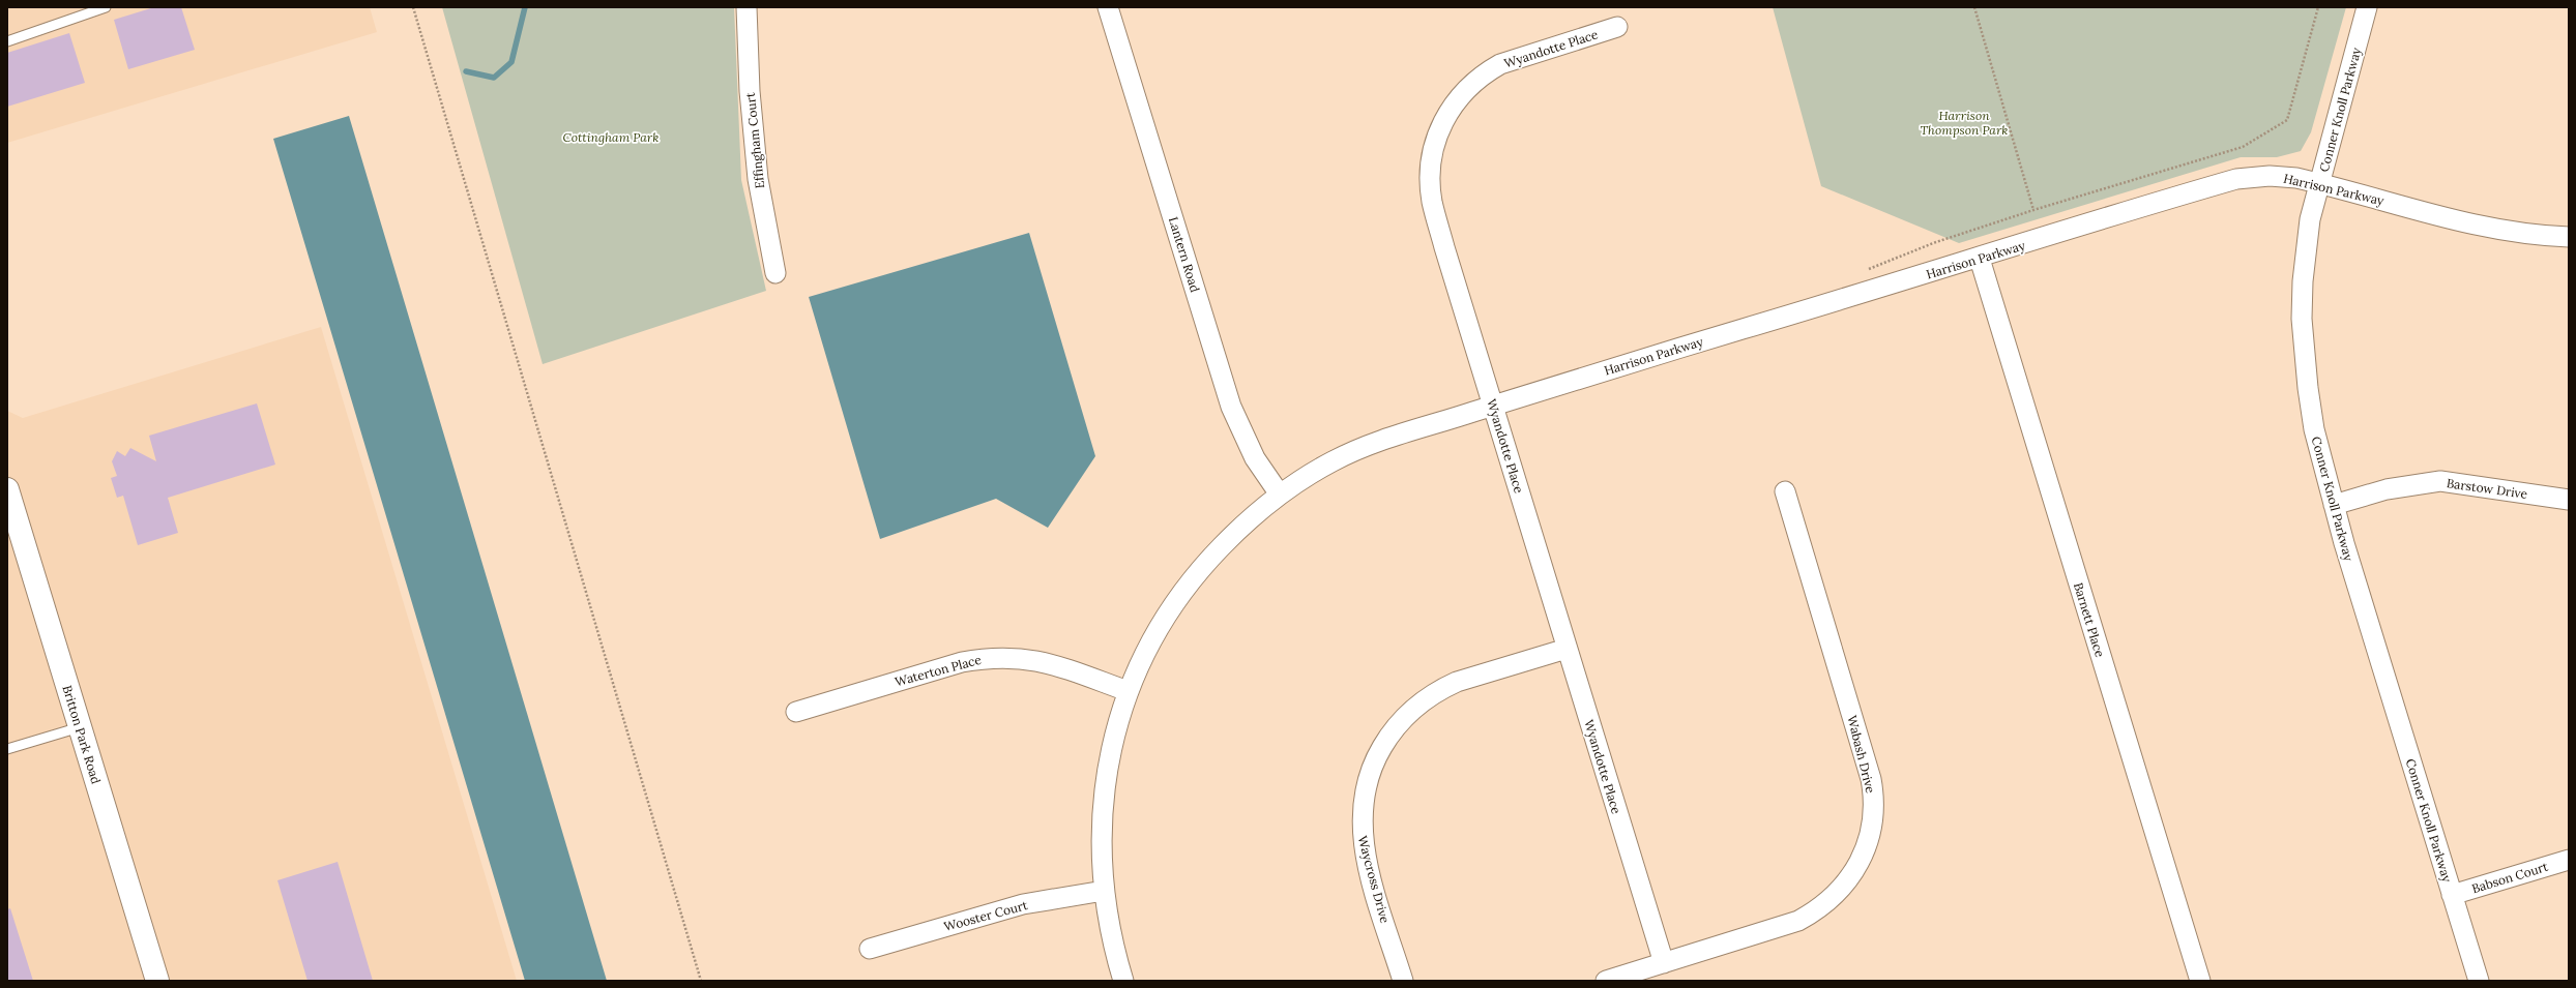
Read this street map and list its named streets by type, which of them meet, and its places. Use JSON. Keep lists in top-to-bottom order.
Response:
{
  "streets": {
    "street": [
      "Wyandotte Place",
      "Conner Knoll Parkway",
      "Effingham Court",
      "Harrison Parkway",
      "Lantern Road",
      "Barstow Drive",
      "Barnett Place",
      "Waterton Place",
      "Britton Park Road",
      "Wabash Drive",
      "Babson Court",
      "Waycross Drive",
      "Wooster Court"
    ]
  },
  "crossings": [
    ["Wyandotte Place", "Harrison Parkway"],
    ["Wyandotte Place", "Wabash Drive"],
    ["Wyandotte Place", "Waycross Drive"],
    ["Conner Knoll Parkway", "Harrison Parkway"],
    ["Conner Knoll Parkway", "Barstow Drive"],
    ["Conner Knoll Parkway", "Babson Court"],
    ["Harrison Parkway", "Lantern Road"],
    ["Harrison Parkway", "Barnett Place"],
    ["Harrison Parkway", "Waterton Place"],
    ["Harrison Parkway", "Wooster Court"]
  ],
  "parks": ["Harrison Thompson Park", "Cottingham Park"]
}
